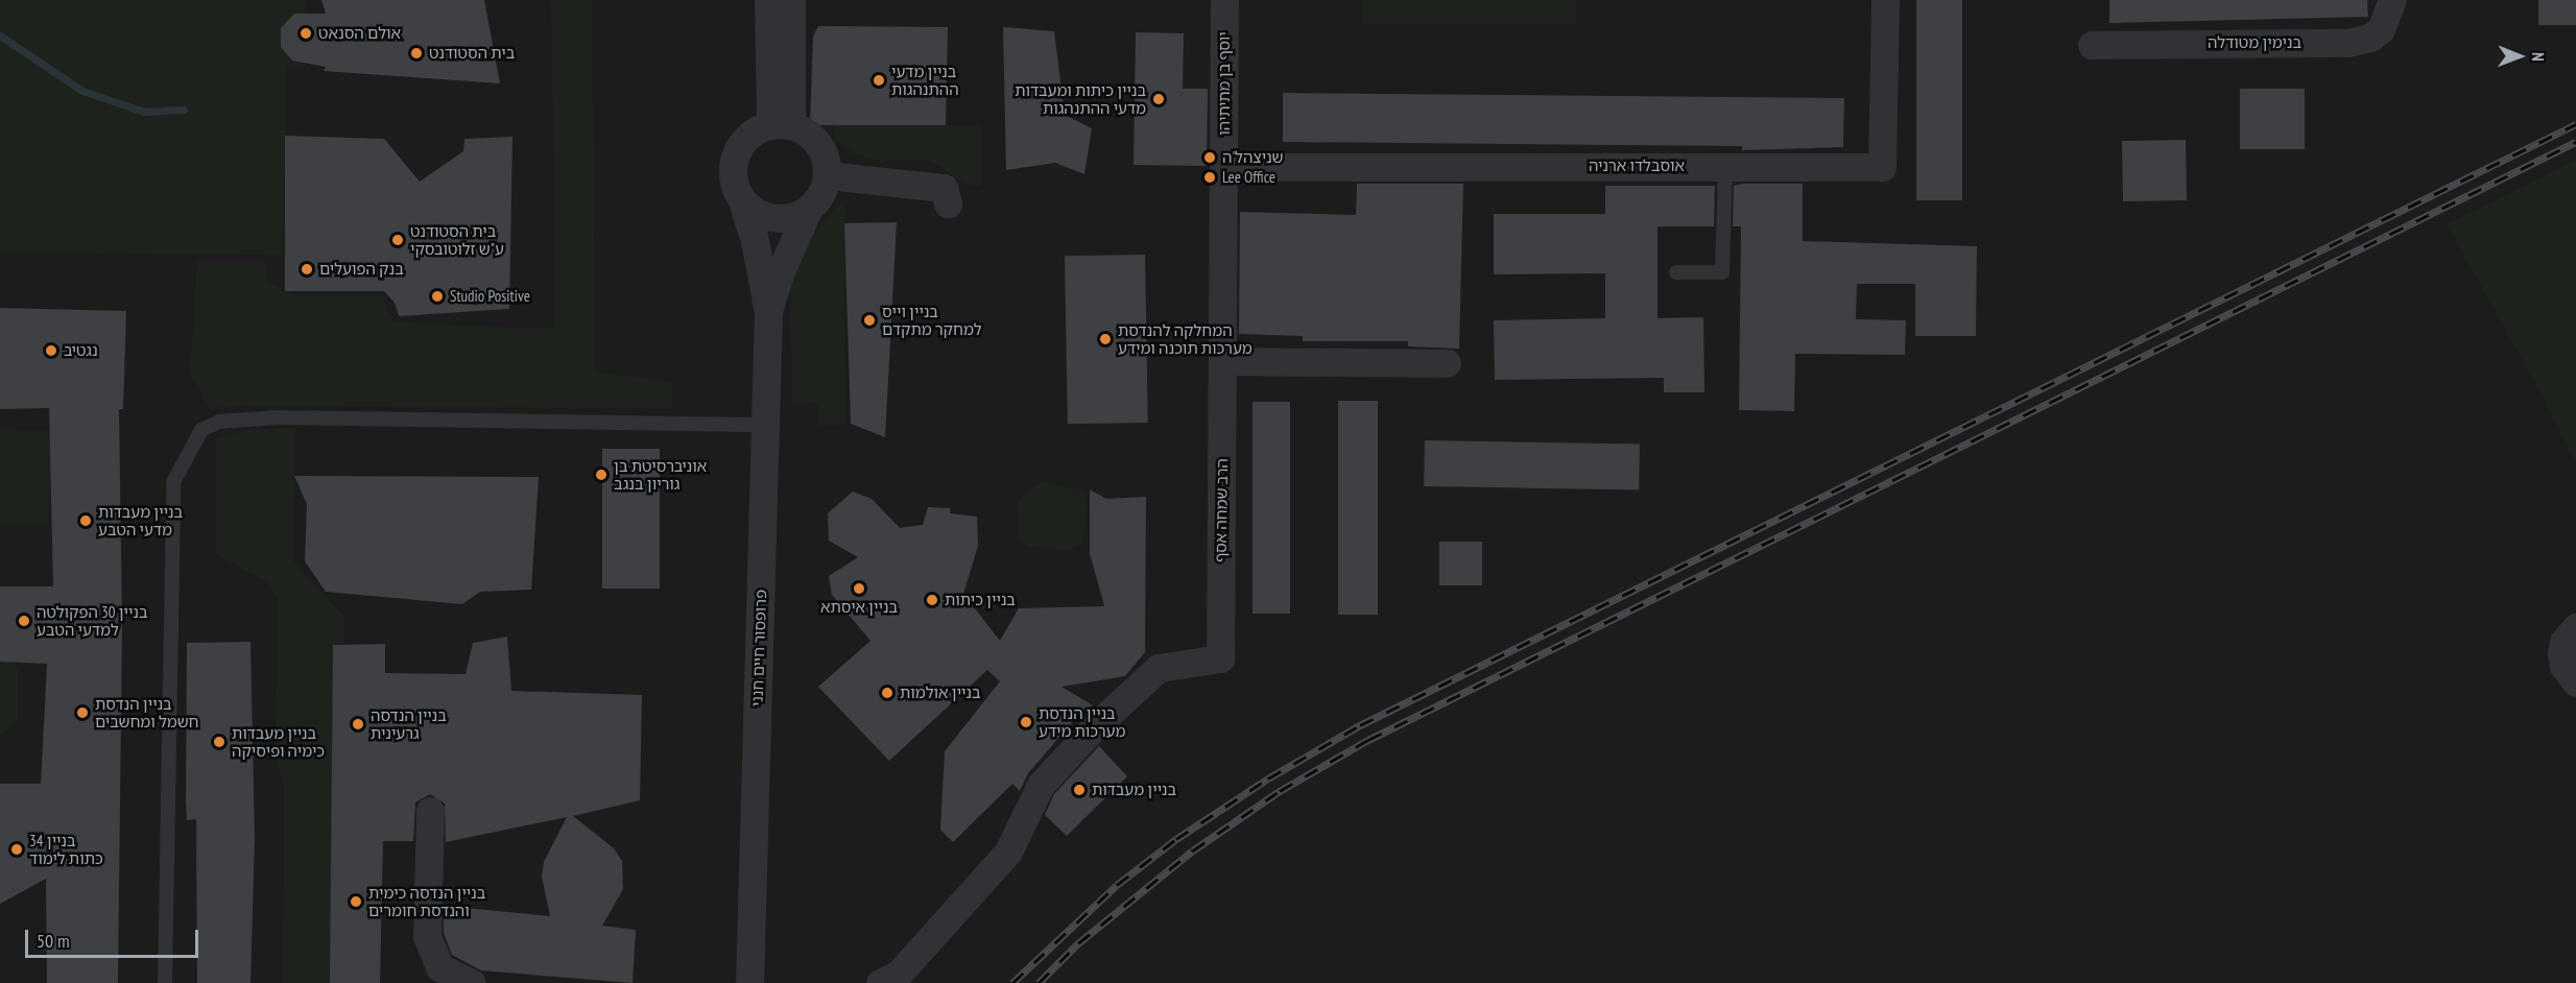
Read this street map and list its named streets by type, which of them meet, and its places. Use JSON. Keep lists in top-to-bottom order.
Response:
{
  "streets": {
    "street": [
      "בנימין מטודלה",
      "יוסף בן מתיתיהו",
      "אוסבלדו ארניה",
      "הרב שמחה אסף",
      "פרופסור חיים חנני"
    ]
  },
  "crossings": [
    ["יוסף בן מתיתיהו", "אוסבלדו ארניה"],
    ["יוסף בן מתיתיהו", "הרב שמחה אסף"],
    ["אוסבלדו ארניה", "הרב שמחה אסף"]
  ],
  "places": [
    "אולם הסנאט",
    "בית הסטודנט",
    "בניין מדעי ההתנהגות",
    "בניין כיתות ומעבדות מדעי ההתנהגות",
    "שניצהל'ה",
    "Lee Office",
    "בית הסטודנט ע\"ש זלוטובסקי",
    "בנק הפועלים",
    "Studio Positive",
    "בניין וייס למחקר מתקדם",
    "המחלקה להנדסת מערכות תוכנה ומידע",
    "נגטיב",
    "אוניברסיטת בן גוריון בנגב",
    "בניין מעבדות מדעי הטבע",
    "בניין איסתא",
    "בניין כיתות",
    "בניין 30 הפקולטה למדעי הטבע",
    "בניין אולמות",
    "בניין הנדסת חשמל ומחשבים",
    "בניין הנדסת מערכות מידע",
    "בניין הנדסה גרעינית",
    "בניין מעבדות כימיה ופיסיקה",
    "בניין מעבדות",
    "בניין 34 כתות לימוד",
    "בניין הנדסה כימית והנדסת חומרים"
  ],
  "scale_bar": "50 m",
  "north": "right"
}
